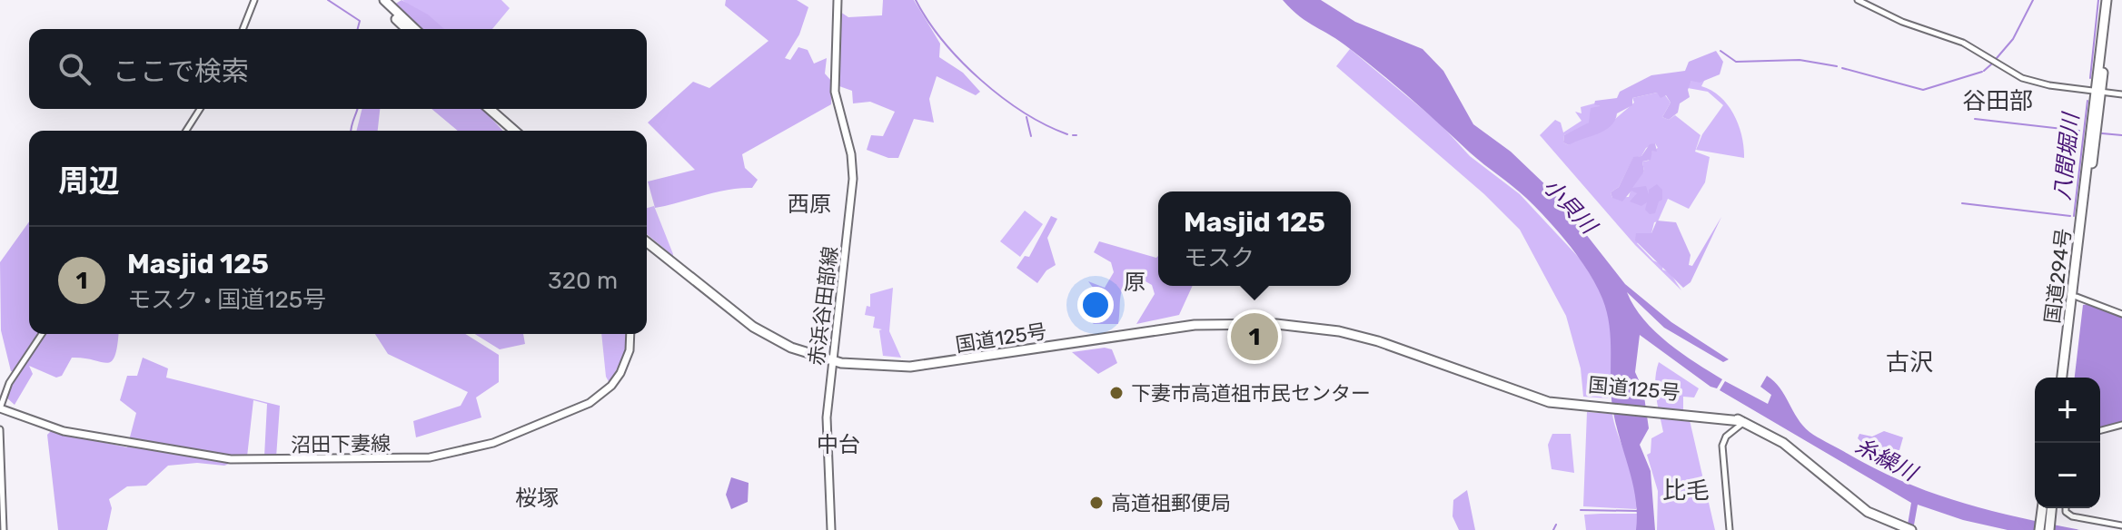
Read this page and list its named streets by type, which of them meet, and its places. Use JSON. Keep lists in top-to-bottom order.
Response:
{
  "streets": {
    "highway": ["国道294号", "国道125号"],
    "main road": ["赤浜谷田部線", "沼田下妻線"]
  },
  "crossings": [
    ["赤浜谷田部線", "国道125号"]
  ],
  "districts": [
    "谷田部",
    "西原",
    "原",
    "古沢",
    "中台",
    "比毛",
    "桜塚"
  ],
  "water": ["八間堀川", "小貝川", "糸繰川"],
  "places": ["下妻市高道祖市民センター", "高道祖郵便局"],
  "page": {
    "search": "ここで検索",
    "heading": "周辺",
    "popup": ["Masjid 125", "モスク"],
    "list": [
      {
        "mark": "1",
        "name": "Masjid 125",
        "note": "モスク · 国道125号",
        "value": "320 m"
      }
    ],
    "pins": "1",
    "map_buttons": ["+", "−"]
  }
}
